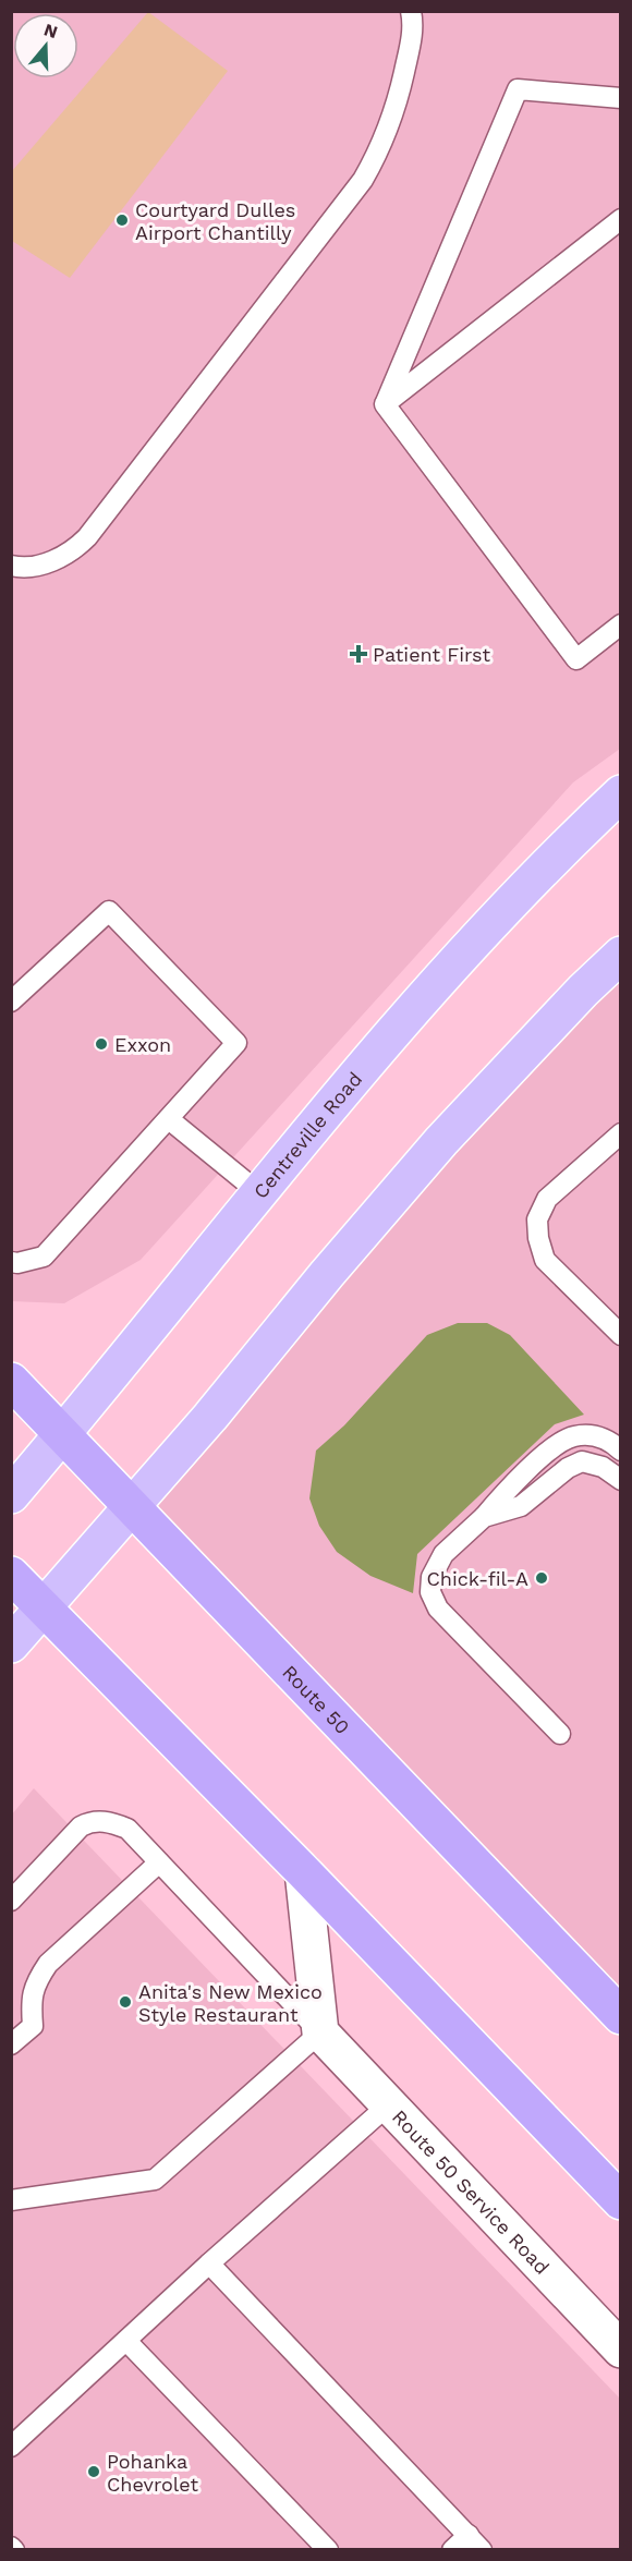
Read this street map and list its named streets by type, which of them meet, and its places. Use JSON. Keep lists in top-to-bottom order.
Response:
{
  "streets": {
    "highway": ["Route 50"],
    "main road": ["Centreville Road"],
    "street": ["Route 50 Service Road"]
  },
  "crossings": [
    ["Centreville Road", "Route 50"]
  ],
  "places": {
    "other": [
      "Courtyard Dulles Airport Chantilly",
      "Exxon",
      "Chick-fil-A",
      "Anita's New Mexico Style Restaurant",
      "Pohanka Chevrolet"
    ],
    "health": ["Patient First"]
  },
  "north": "top"
}
